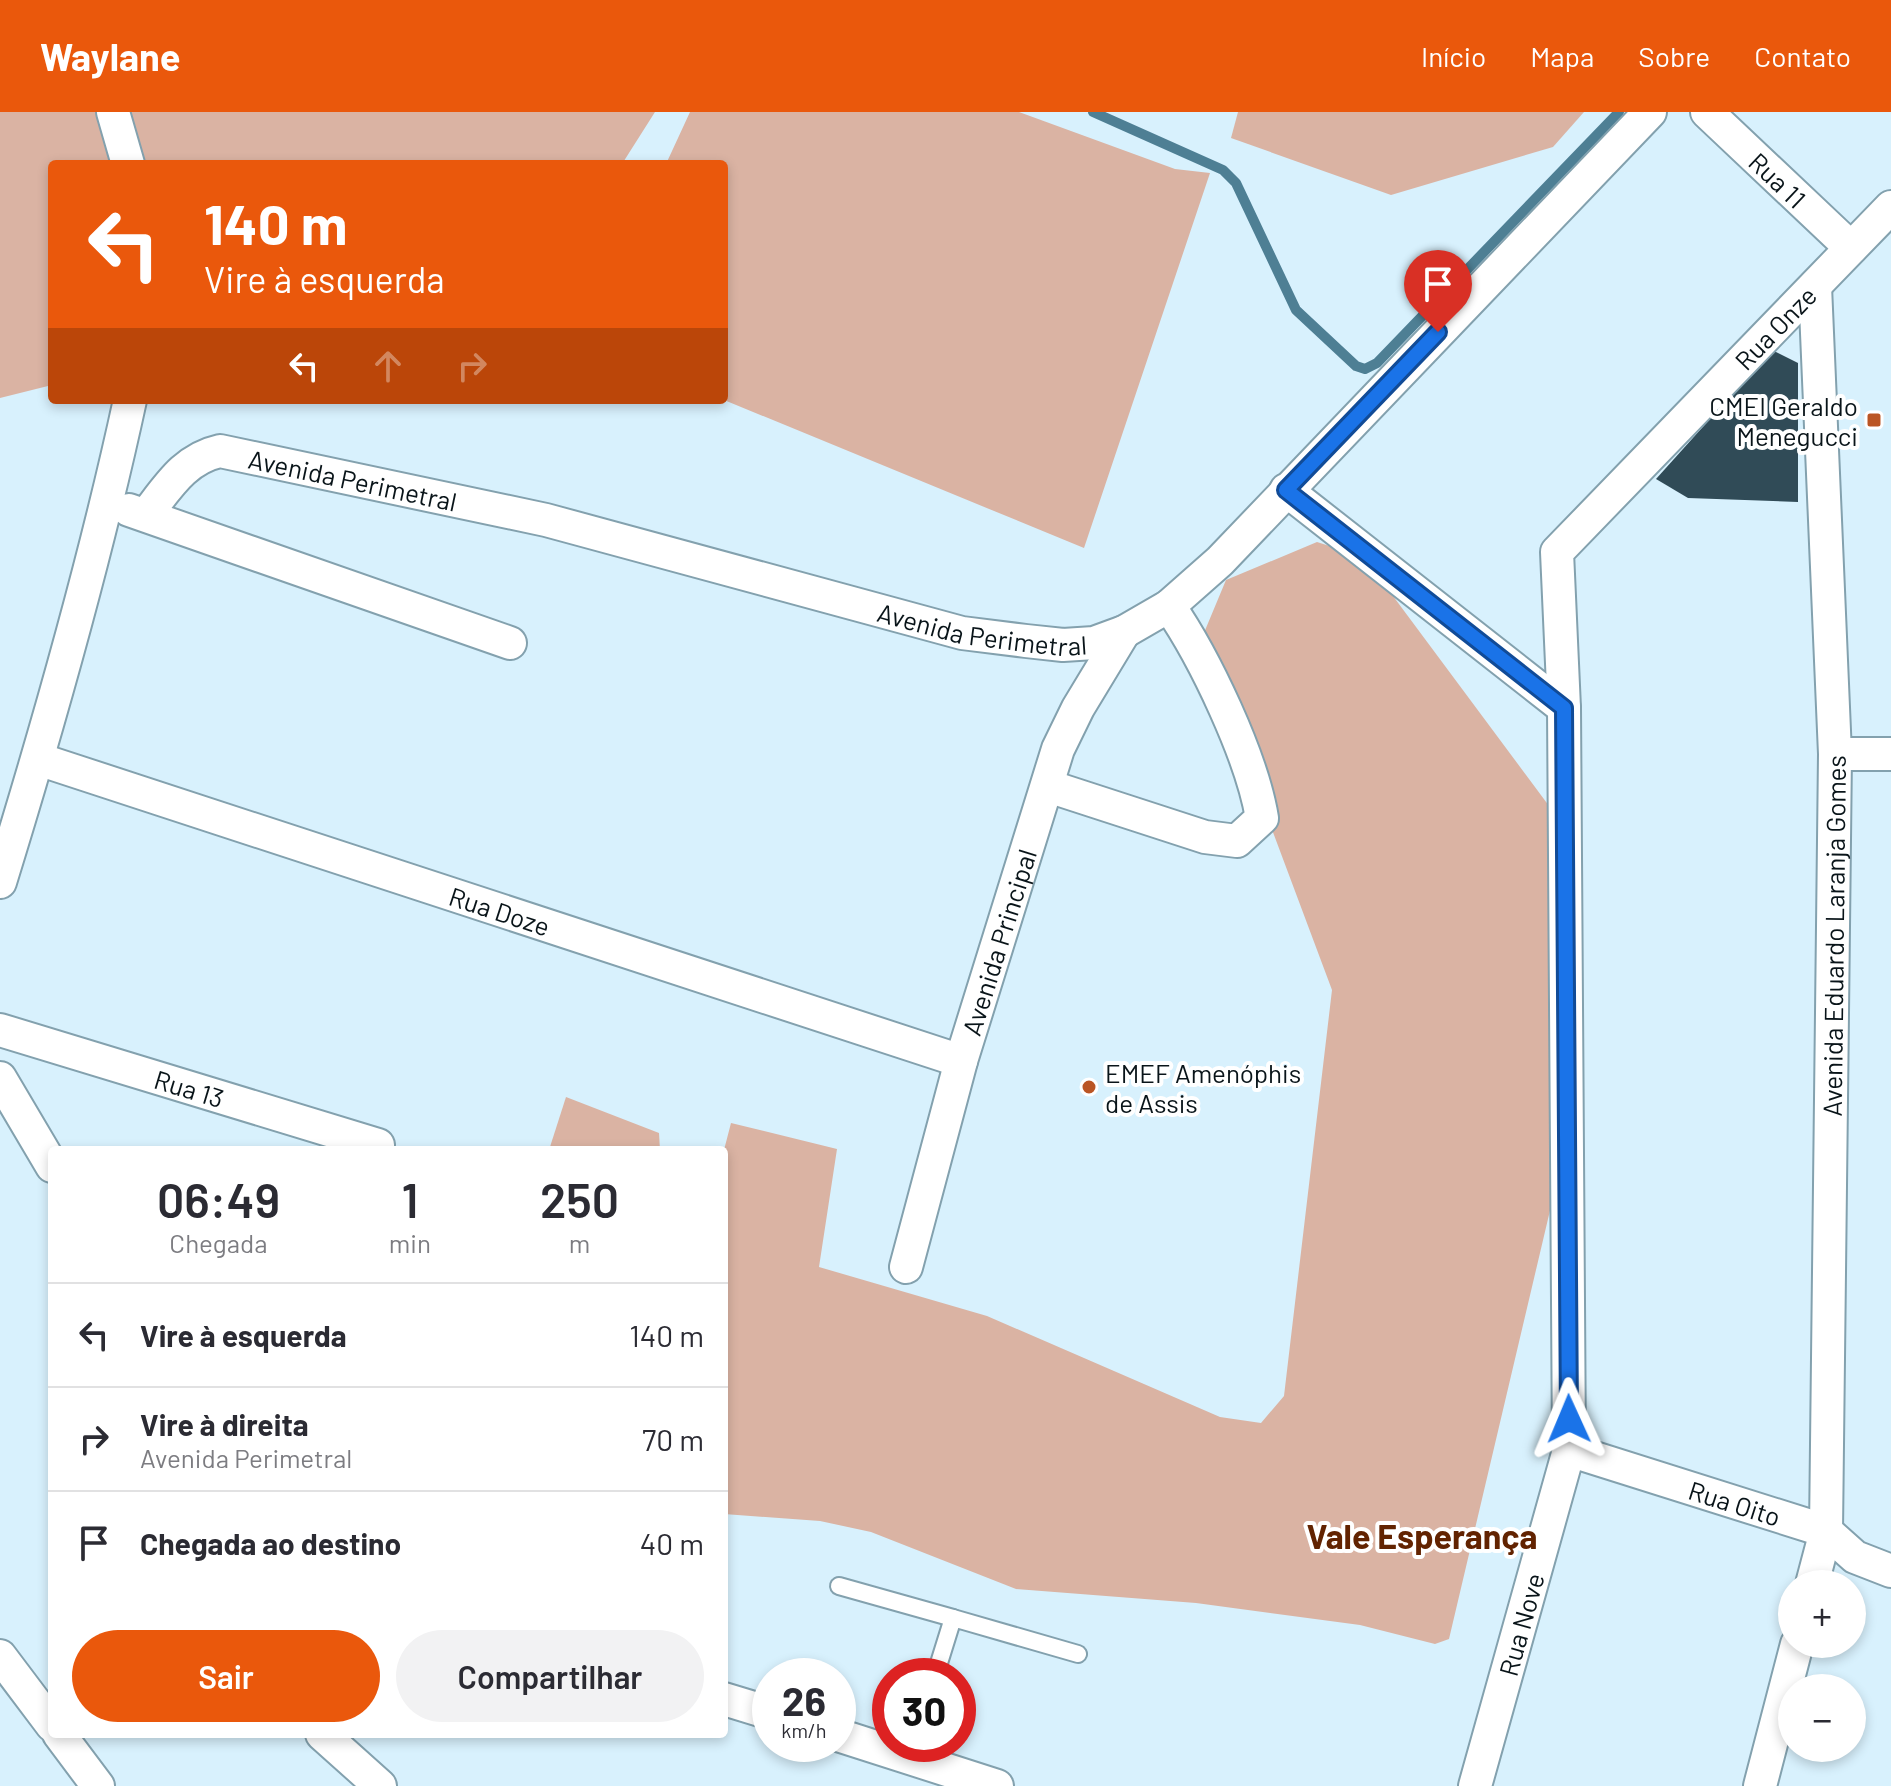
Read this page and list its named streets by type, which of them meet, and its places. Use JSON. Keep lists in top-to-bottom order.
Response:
{
  "streets": {
    "street": [
      "Rua 11",
      "Rua Onze",
      "Avenida Perimetral",
      "Rua Doze",
      "Avenida Eduardo Laranja Gomes",
      "Avenida Principal",
      "Rua 13",
      "Rua Oito",
      "Rua Nove"
    ]
  },
  "crossings": [
    ["Rua 11", "Rua Onze"],
    ["Rua Onze", "Avenida Eduardo Laranja Gomes"],
    ["Rua Onze", "Rua Nove"],
    ["Avenida Perimetral", "Avenida Principal"],
    ["Rua Doze", "Avenida Principal"],
    ["Avenida Eduardo Laranja Gomes", "Rua Oito"],
    ["Rua Oito", "Rua Nove"]
  ],
  "districts": ["Vale Esperança"],
  "places": {
    "transit": ["CMEI Geraldo Menegucci"],
    "other": ["EMEF Amenóphis de Assis"]
  },
  "page": {
    "header": "Waylane",
    "nav": [
      "Início",
      "Mapa",
      "Sobre",
      "Contato"
    ],
    "turn": ["140 m", "Vire à esquerda"],
    "eta": [
      "06:49",
      "Chegada",
      "1",
      "min",
      "250",
      "m"
    ],
    "list": [
      {
        "name": "Vire à esquerda",
        "value": "140 m"
      },
      {
        "name": "Vire à direita",
        "note": "Avenida Perimetral",
        "value": "70 m"
      },
      {
        "name": "Chegada ao destino",
        "value": "40 m"
      }
    ],
    "map_buttons": ["+", "−"],
    "buttons": ["Sair", "Compartilhar"],
    "speed": "26 km/h",
    "limit": "30"
  }
}
